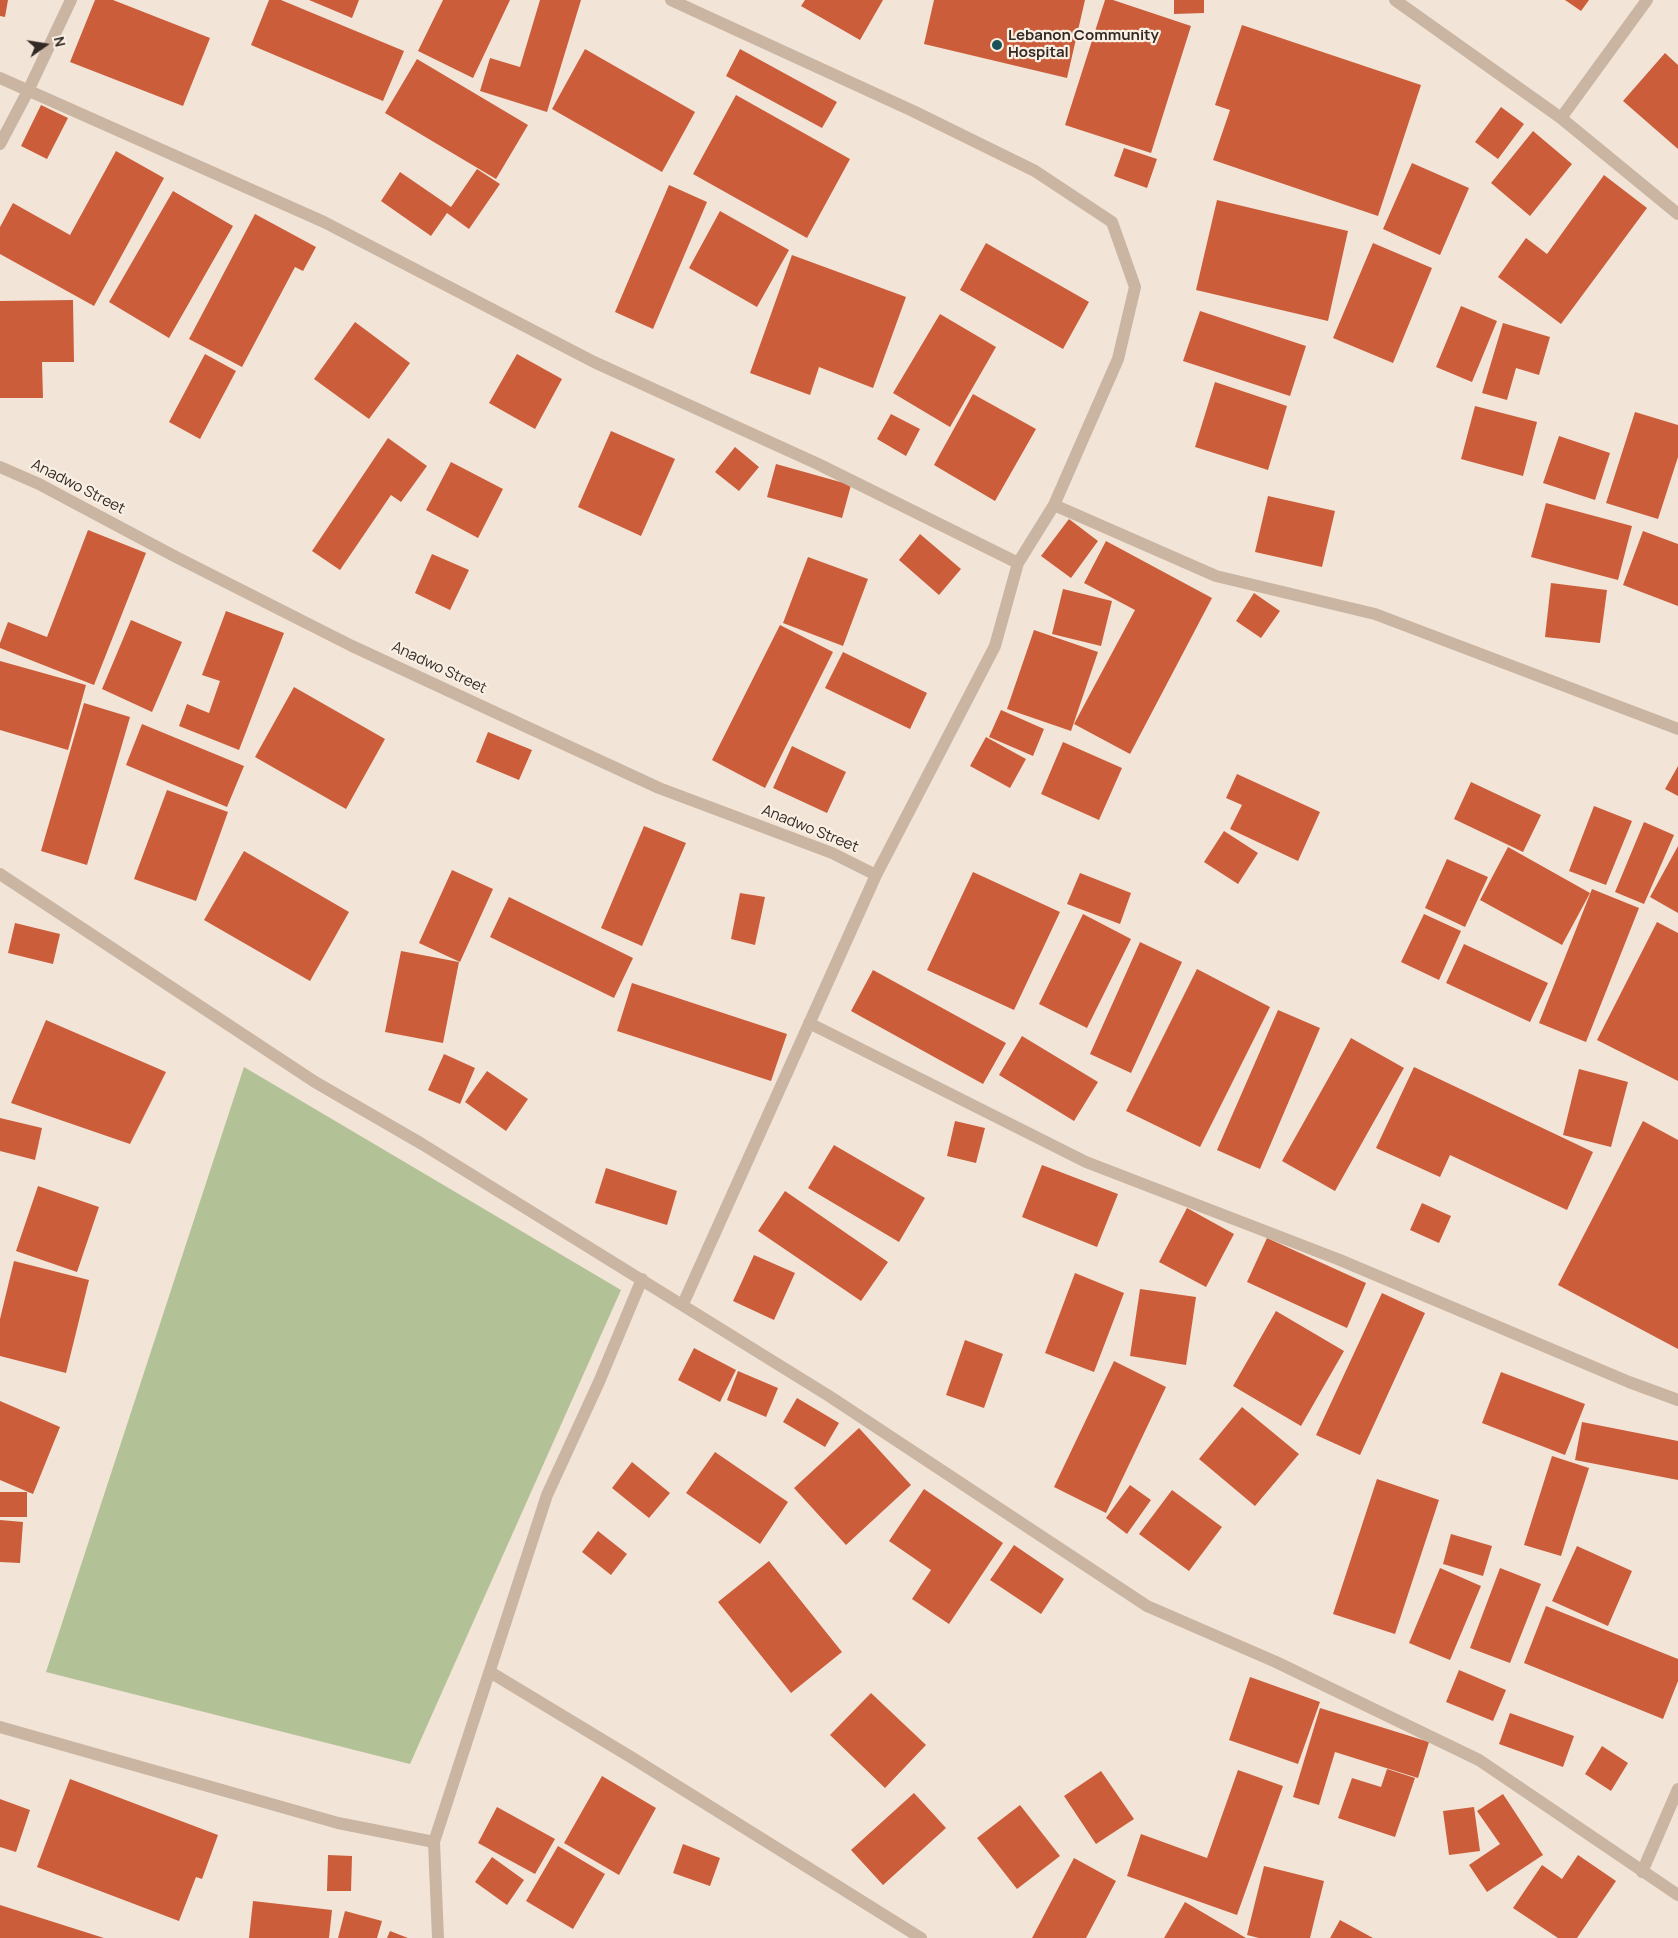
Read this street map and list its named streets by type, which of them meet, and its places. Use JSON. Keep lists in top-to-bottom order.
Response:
{
  "streets": {
    "street": ["Anadwo Street"]
  },
  "places": ["Lebanon Community Hospital"],
  "north": "right"
}
